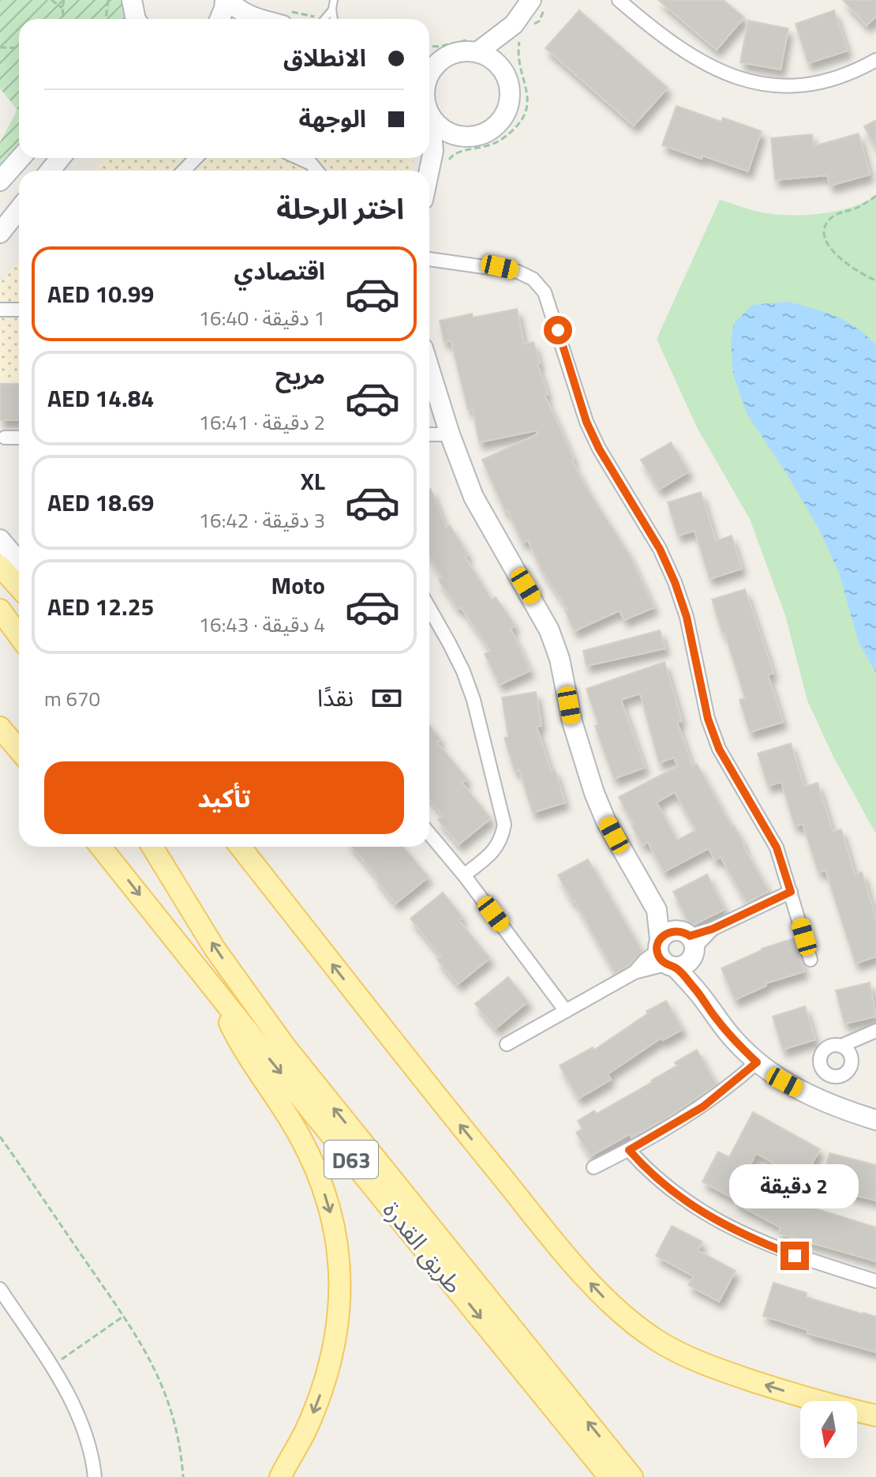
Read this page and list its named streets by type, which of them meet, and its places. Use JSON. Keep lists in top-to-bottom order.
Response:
{
  "streets": {
    "main road": ["D63", "طريق القدرة"]
  },
  "north": "bottom",
  "page": {
    "banner": ["الانطلاق", "الوجهة"],
    "heading": "اختر الرحلة",
    "list": [
      {
        "name": "اقتصادي",
        "note": "1 دقيقة · 16:40",
        "value": "AED 10.99"
      },
      {
        "name": "مريح",
        "note": "2 دقيقة · 16:41",
        "value": "AED 14.84"
      },
      {
        "name": "XL",
        "note": "3 دقيقة · 16:42",
        "value": "AED 18.69"
      },
      {
        "name": "Moto",
        "note": "4 دقيقة · 16:43",
        "value": "AED 12.25"
      }
    ],
    "pay": ["نقدًا", "670 m"],
    "buttons": "تأكيد",
    "bubble": "2 دقيقة"
  }
}
